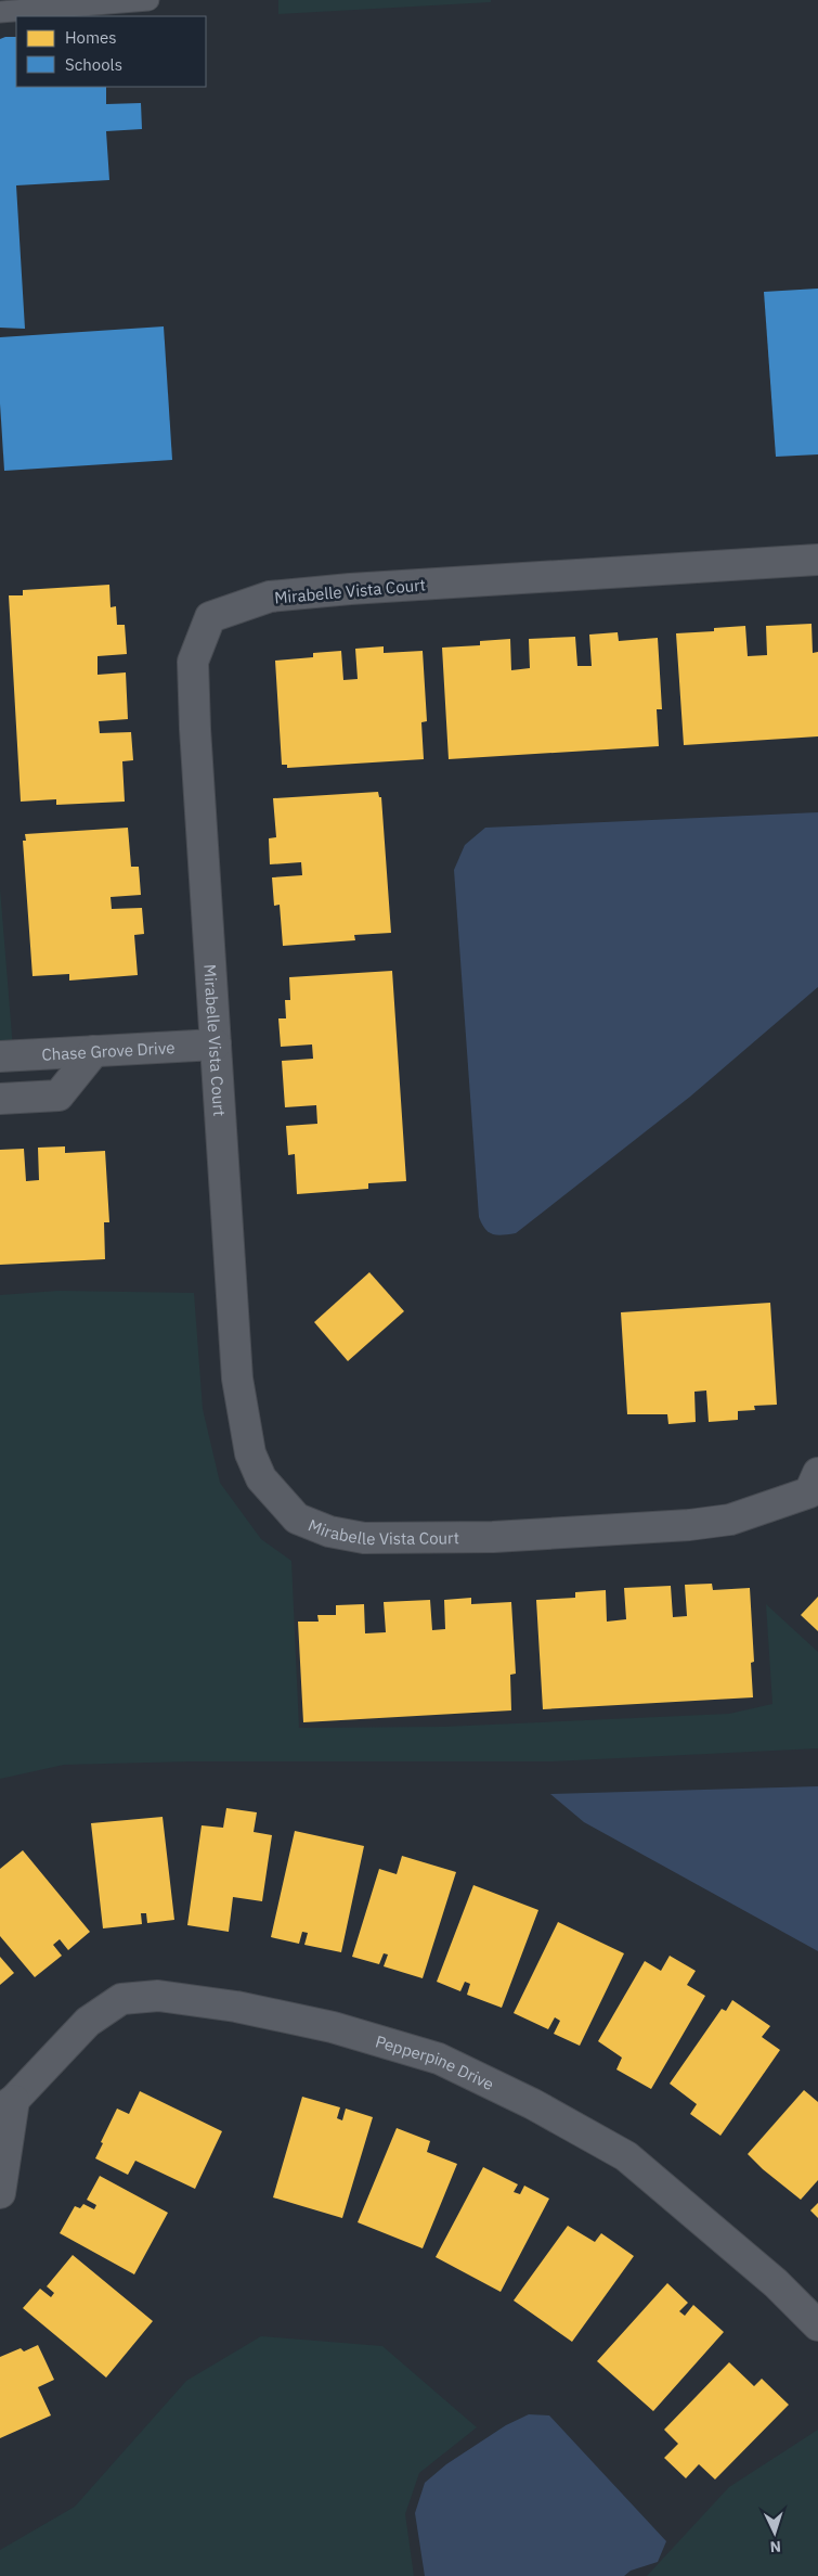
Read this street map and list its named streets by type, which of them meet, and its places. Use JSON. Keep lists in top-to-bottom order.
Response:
{
  "streets": {
    "street": ["Mirabelle Vista Court", "Chase Grove Drive", "Pepperpine Drive"]
  },
  "crossings": [
    ["Mirabelle Vista Court", "Chase Grove Drive"]
  ],
  "legend": ["Homes", "Schools"],
  "north": "bottom"
}
